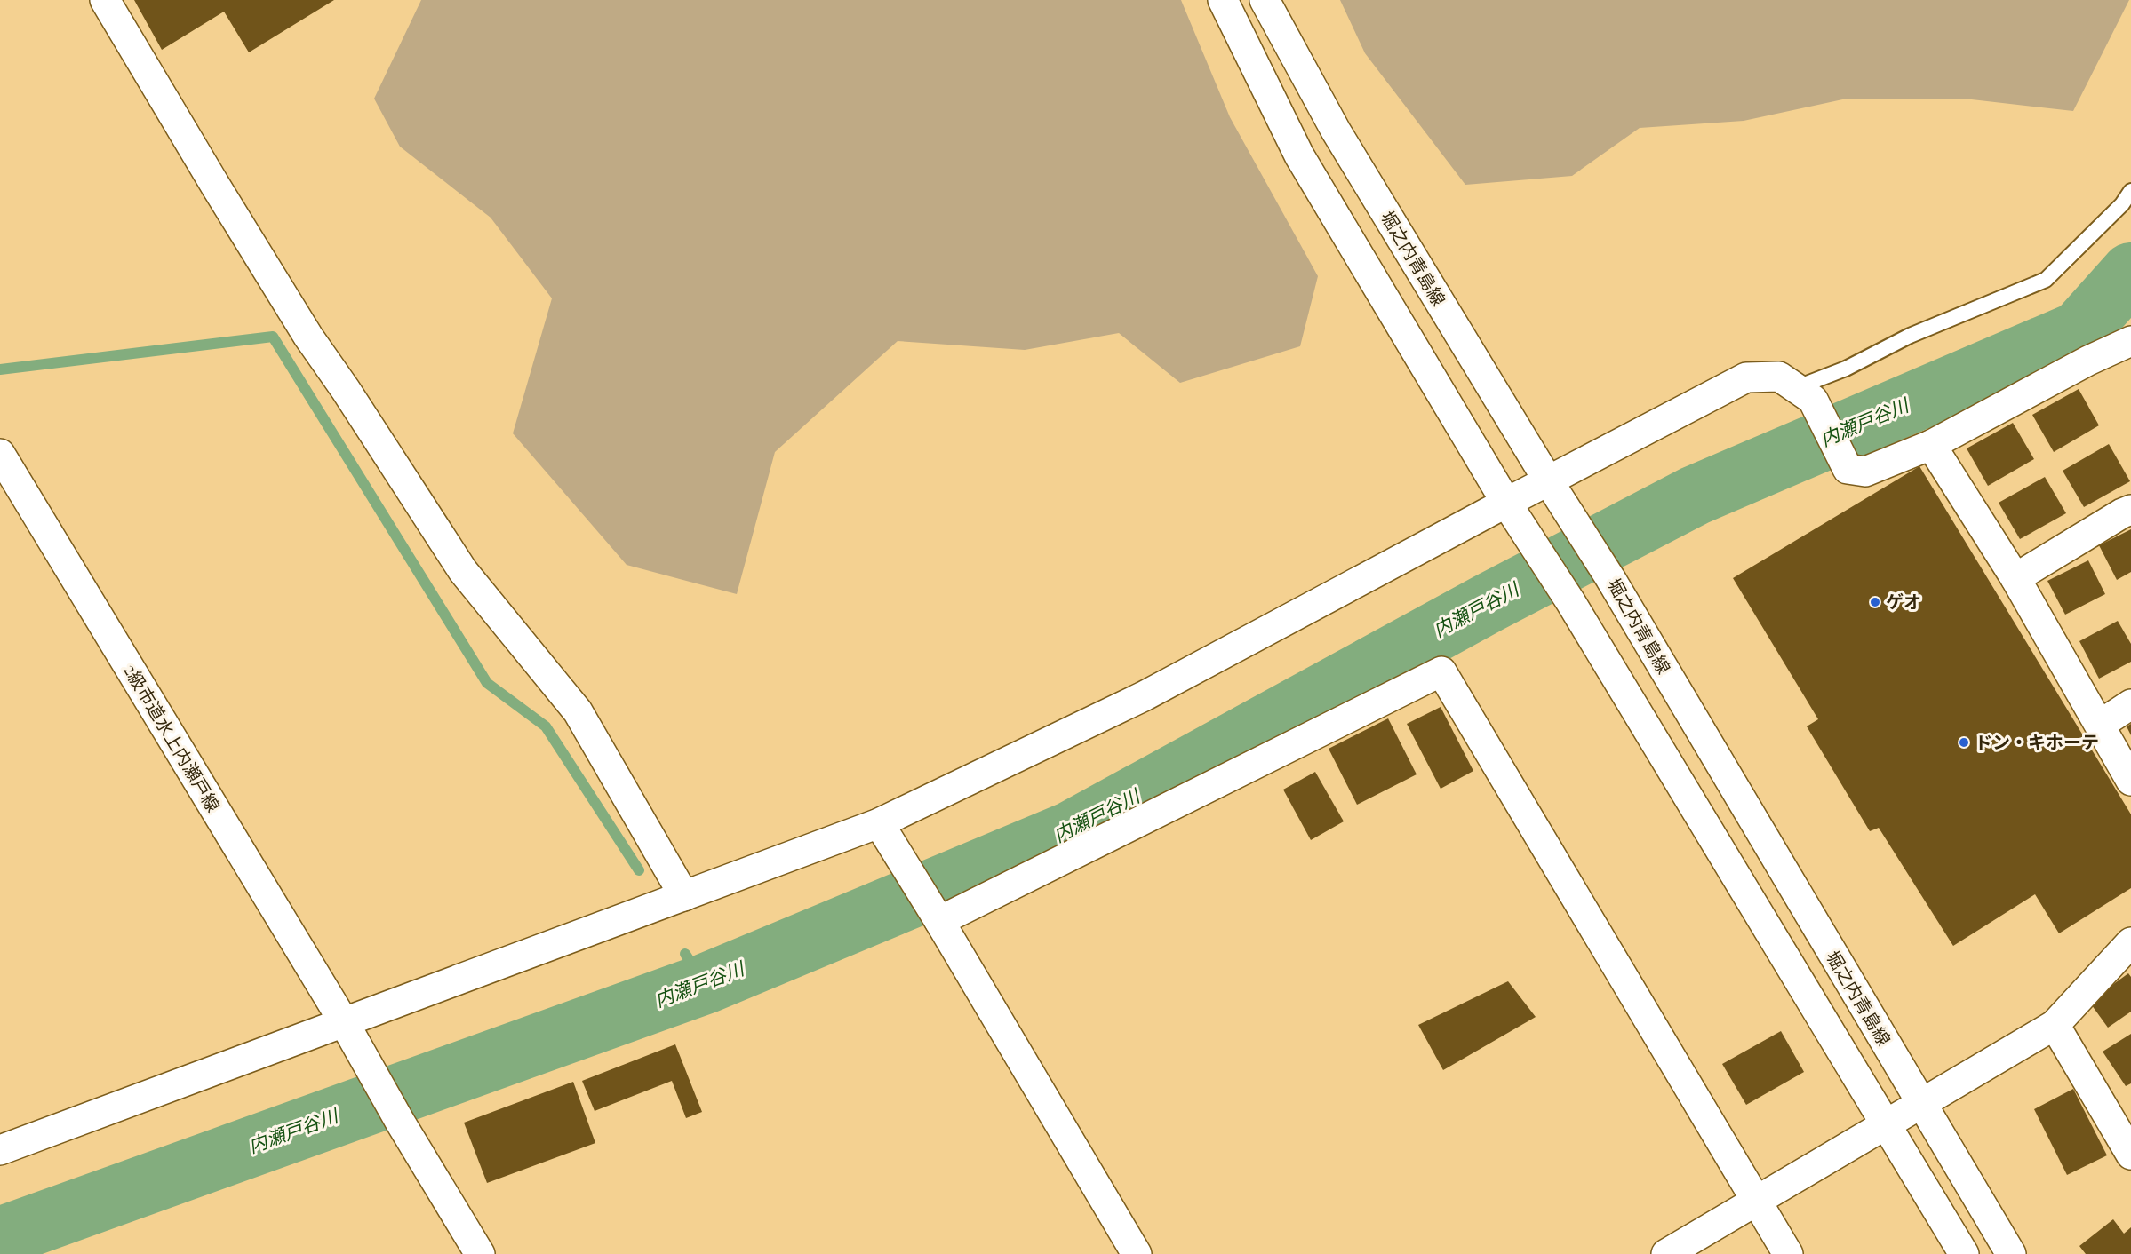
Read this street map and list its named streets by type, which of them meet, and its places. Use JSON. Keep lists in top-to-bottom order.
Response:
{
  "streets": {
    "street": ["堀之内青島線", "2級市道水上内瀬戸線"]
  },
  "water": ["内瀬戸谷川"],
  "places": ["ゲオ", "ドン・キホーテ"]
}
